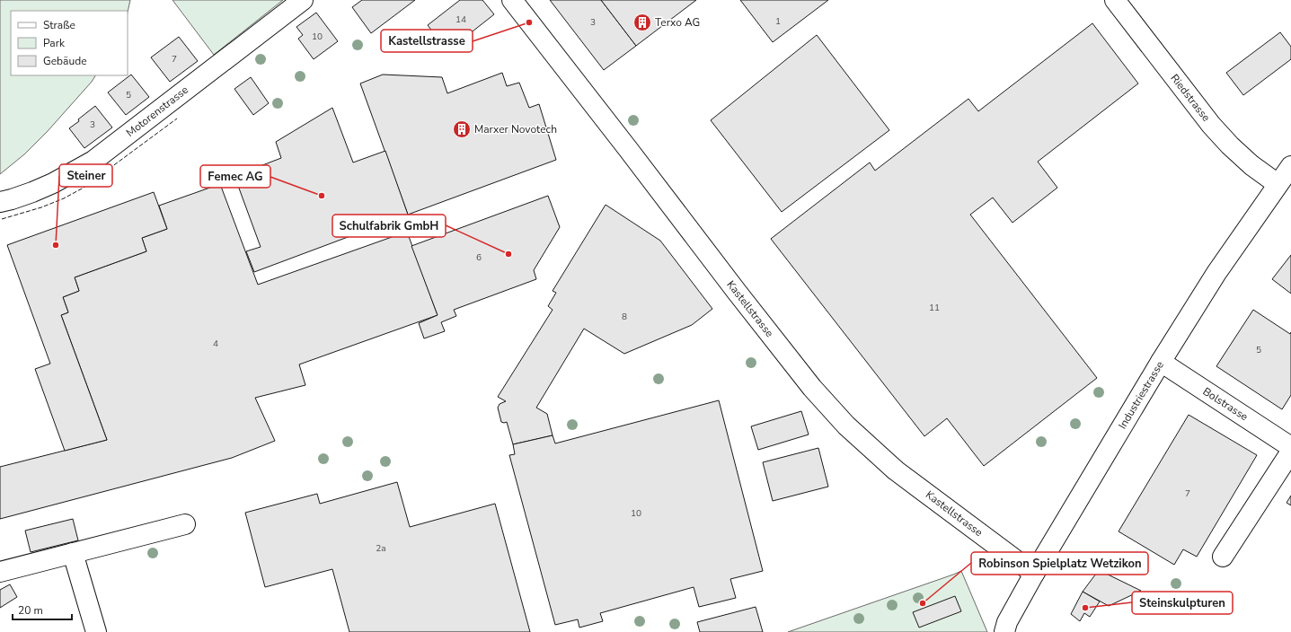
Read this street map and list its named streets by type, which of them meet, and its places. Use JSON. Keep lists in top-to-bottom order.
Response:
{
  "streets": {
    "street": [
      "Riedstrasse",
      "Motorenstrasse",
      "Kastellstrasse",
      "Industriestrasse",
      "Bolstrasse"
    ]
  },
  "crossings": [
    ["Riedstrasse", "Industriestrasse"],
    ["Kastellstrasse", "Industriestrasse"],
    ["Industriestrasse", "Bolstrasse"]
  ],
  "places": {
    "other": [
      "Kastellstrasse",
      "Femec AG",
      "Steiner",
      "Schulfabrik GmbH",
      "Robinson Spielplatz Wetzikon",
      "Steinskulpturen"
    ],
    "building": ["Terxo AG", "Marxer Novotech"]
  },
  "house_numbers": [
    "14",
    "1",
    "3",
    "10",
    "7",
    "5",
    "3",
    "6",
    "11",
    "8",
    "4",
    "5",
    "7",
    "10",
    "2a"
  ],
  "legend": ["Straße", "Park", "Gebäude"],
  "scale_bar": "20 m"
}
